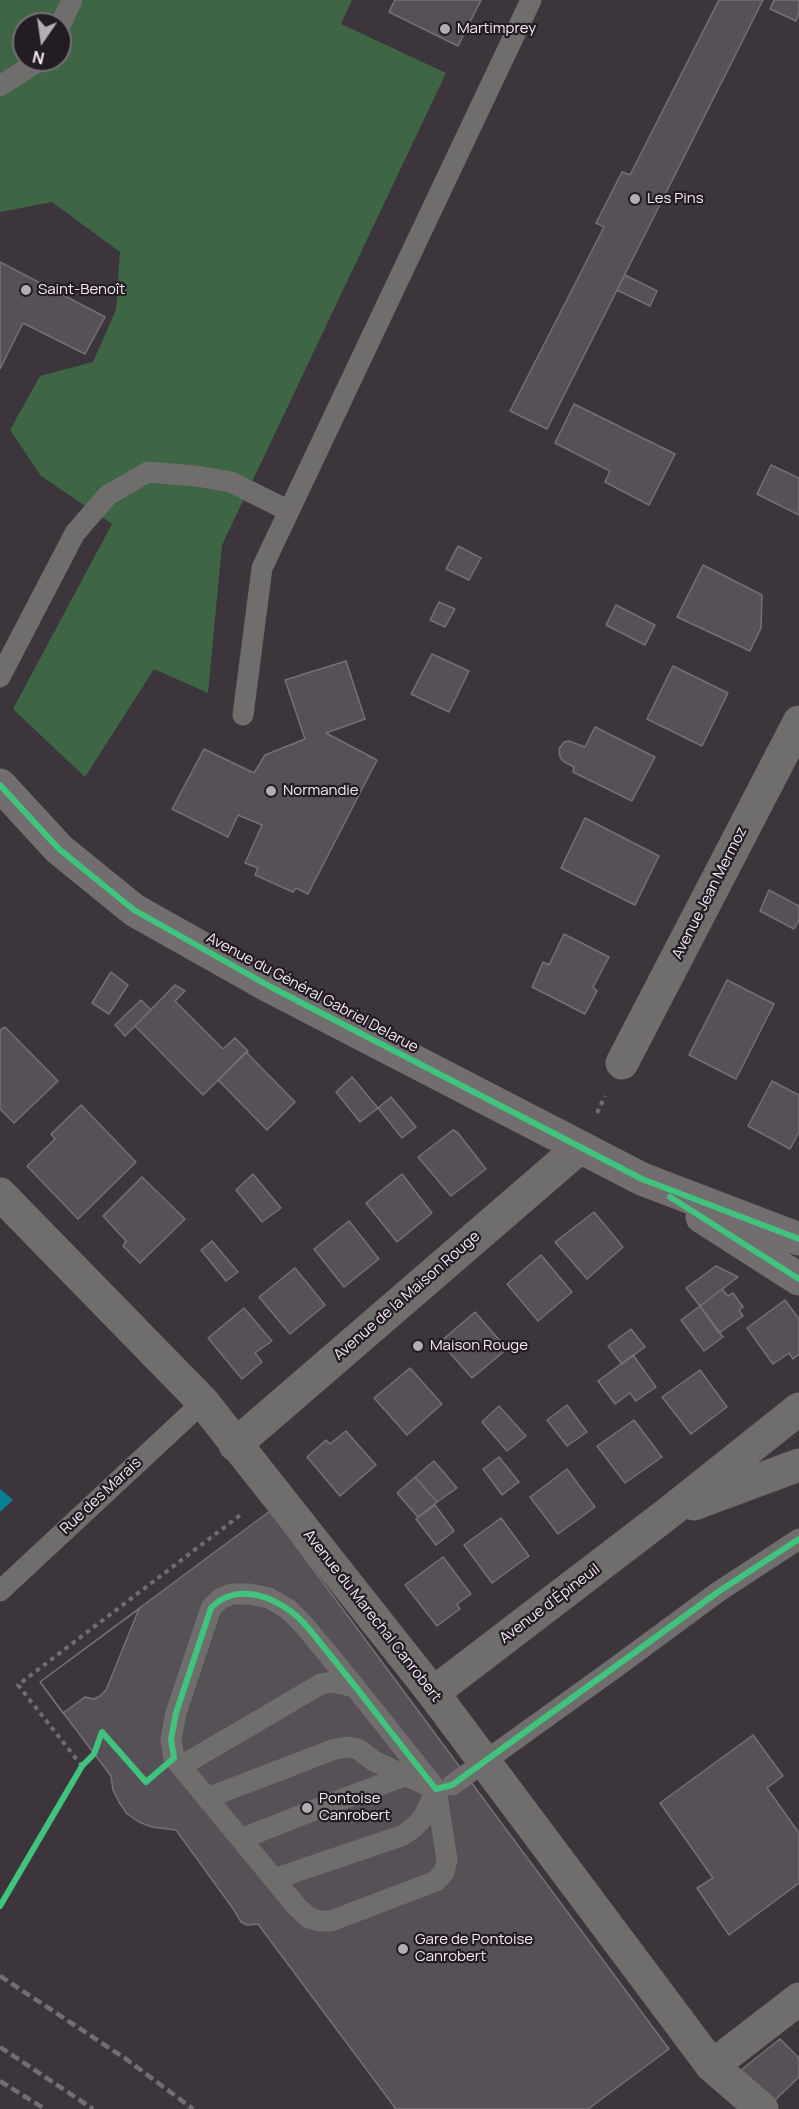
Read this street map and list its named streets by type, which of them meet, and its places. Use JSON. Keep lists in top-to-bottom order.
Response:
{
  "streets": {
    "main road": ["Avenue du Général Gabriel Delarue"],
    "street": [
      "Avenue Jean Mermoz",
      "Avenue de la Maison Rouge",
      "Avenue d'Épineuil",
      "Avenue du Marechal Canrobert"
    ],
    "lane": ["Rue des Marais"]
  },
  "crossings": [
    ["Avenue du Général Gabriel Delarue", "Avenue de la Maison Rouge"],
    ["Avenue de la Maison Rouge", "Avenue du Marechal Canrobert"],
    ["Rue des Marais", "Avenue du Marechal Canrobert"],
    ["Avenue d'Épineuil", "Avenue du Marechal Canrobert"]
  ],
  "places": [
    "Martimprey",
    "Les Pins",
    "Saint-Benoît",
    "Normandie",
    "Maison Rouge",
    "Pontoise Canrobert",
    "Gare de Pontoise Canrobert"
  ],
  "north": "bottom"
}
